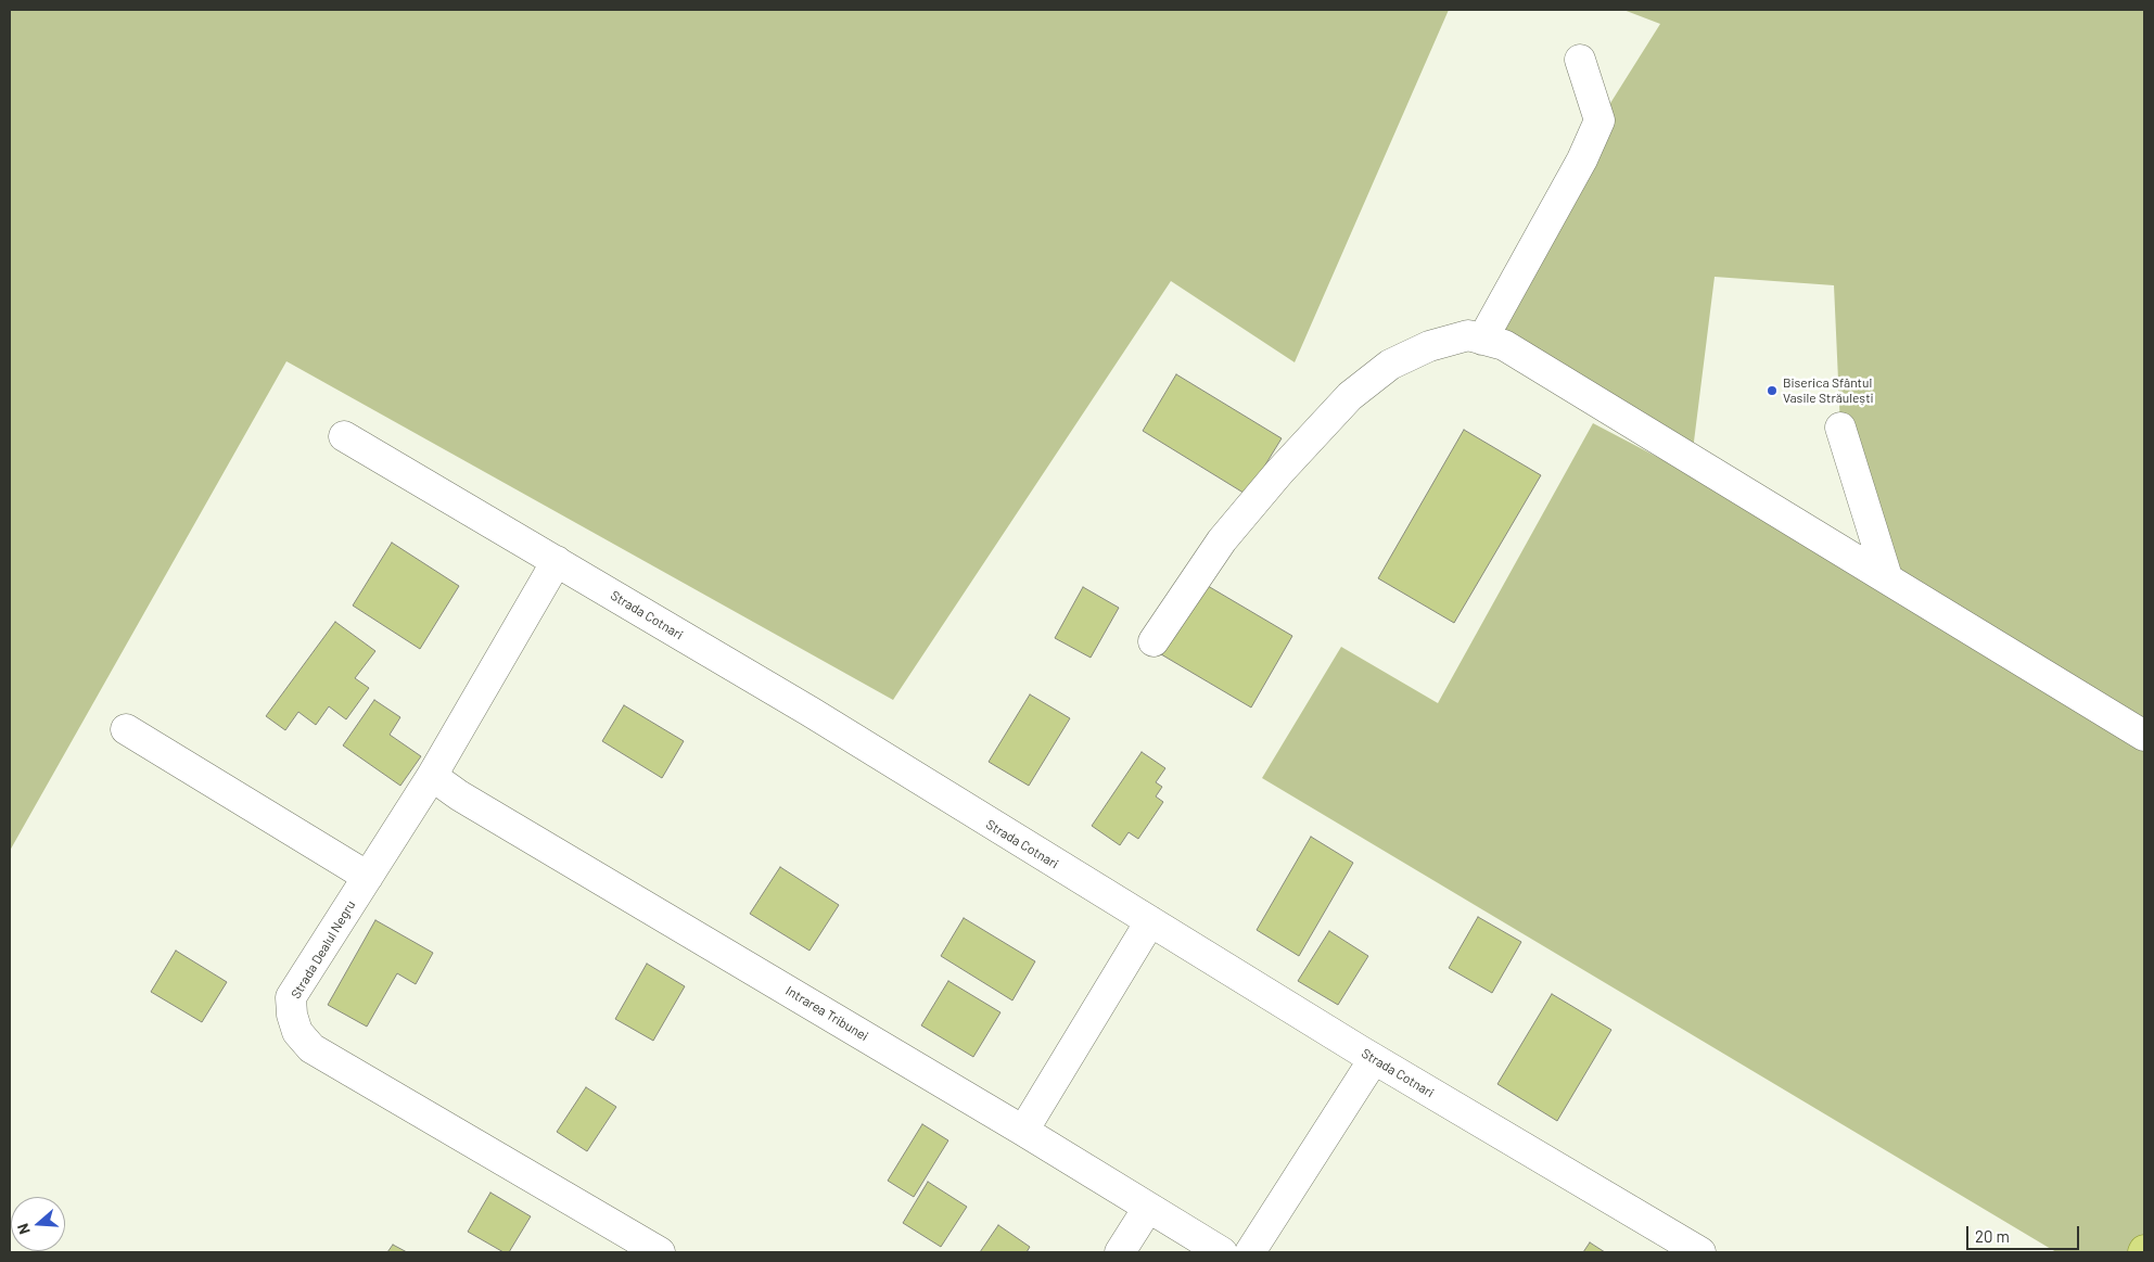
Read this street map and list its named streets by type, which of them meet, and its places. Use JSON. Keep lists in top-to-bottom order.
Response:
{
  "streets": {
    "street": ["Strada Cotnari", "Strada Dealul Negru", "Intrarea Tribunei"]
  },
  "crossings": [
    ["Strada Cotnari", "Strada Dealul Negru"],
    ["Strada Dealul Negru", "Intrarea Tribunei"]
  ],
  "places": ["Biserica Sfântul Vasile Străulești"],
  "scale_bar": "20 m",
  "north": "left"
}
